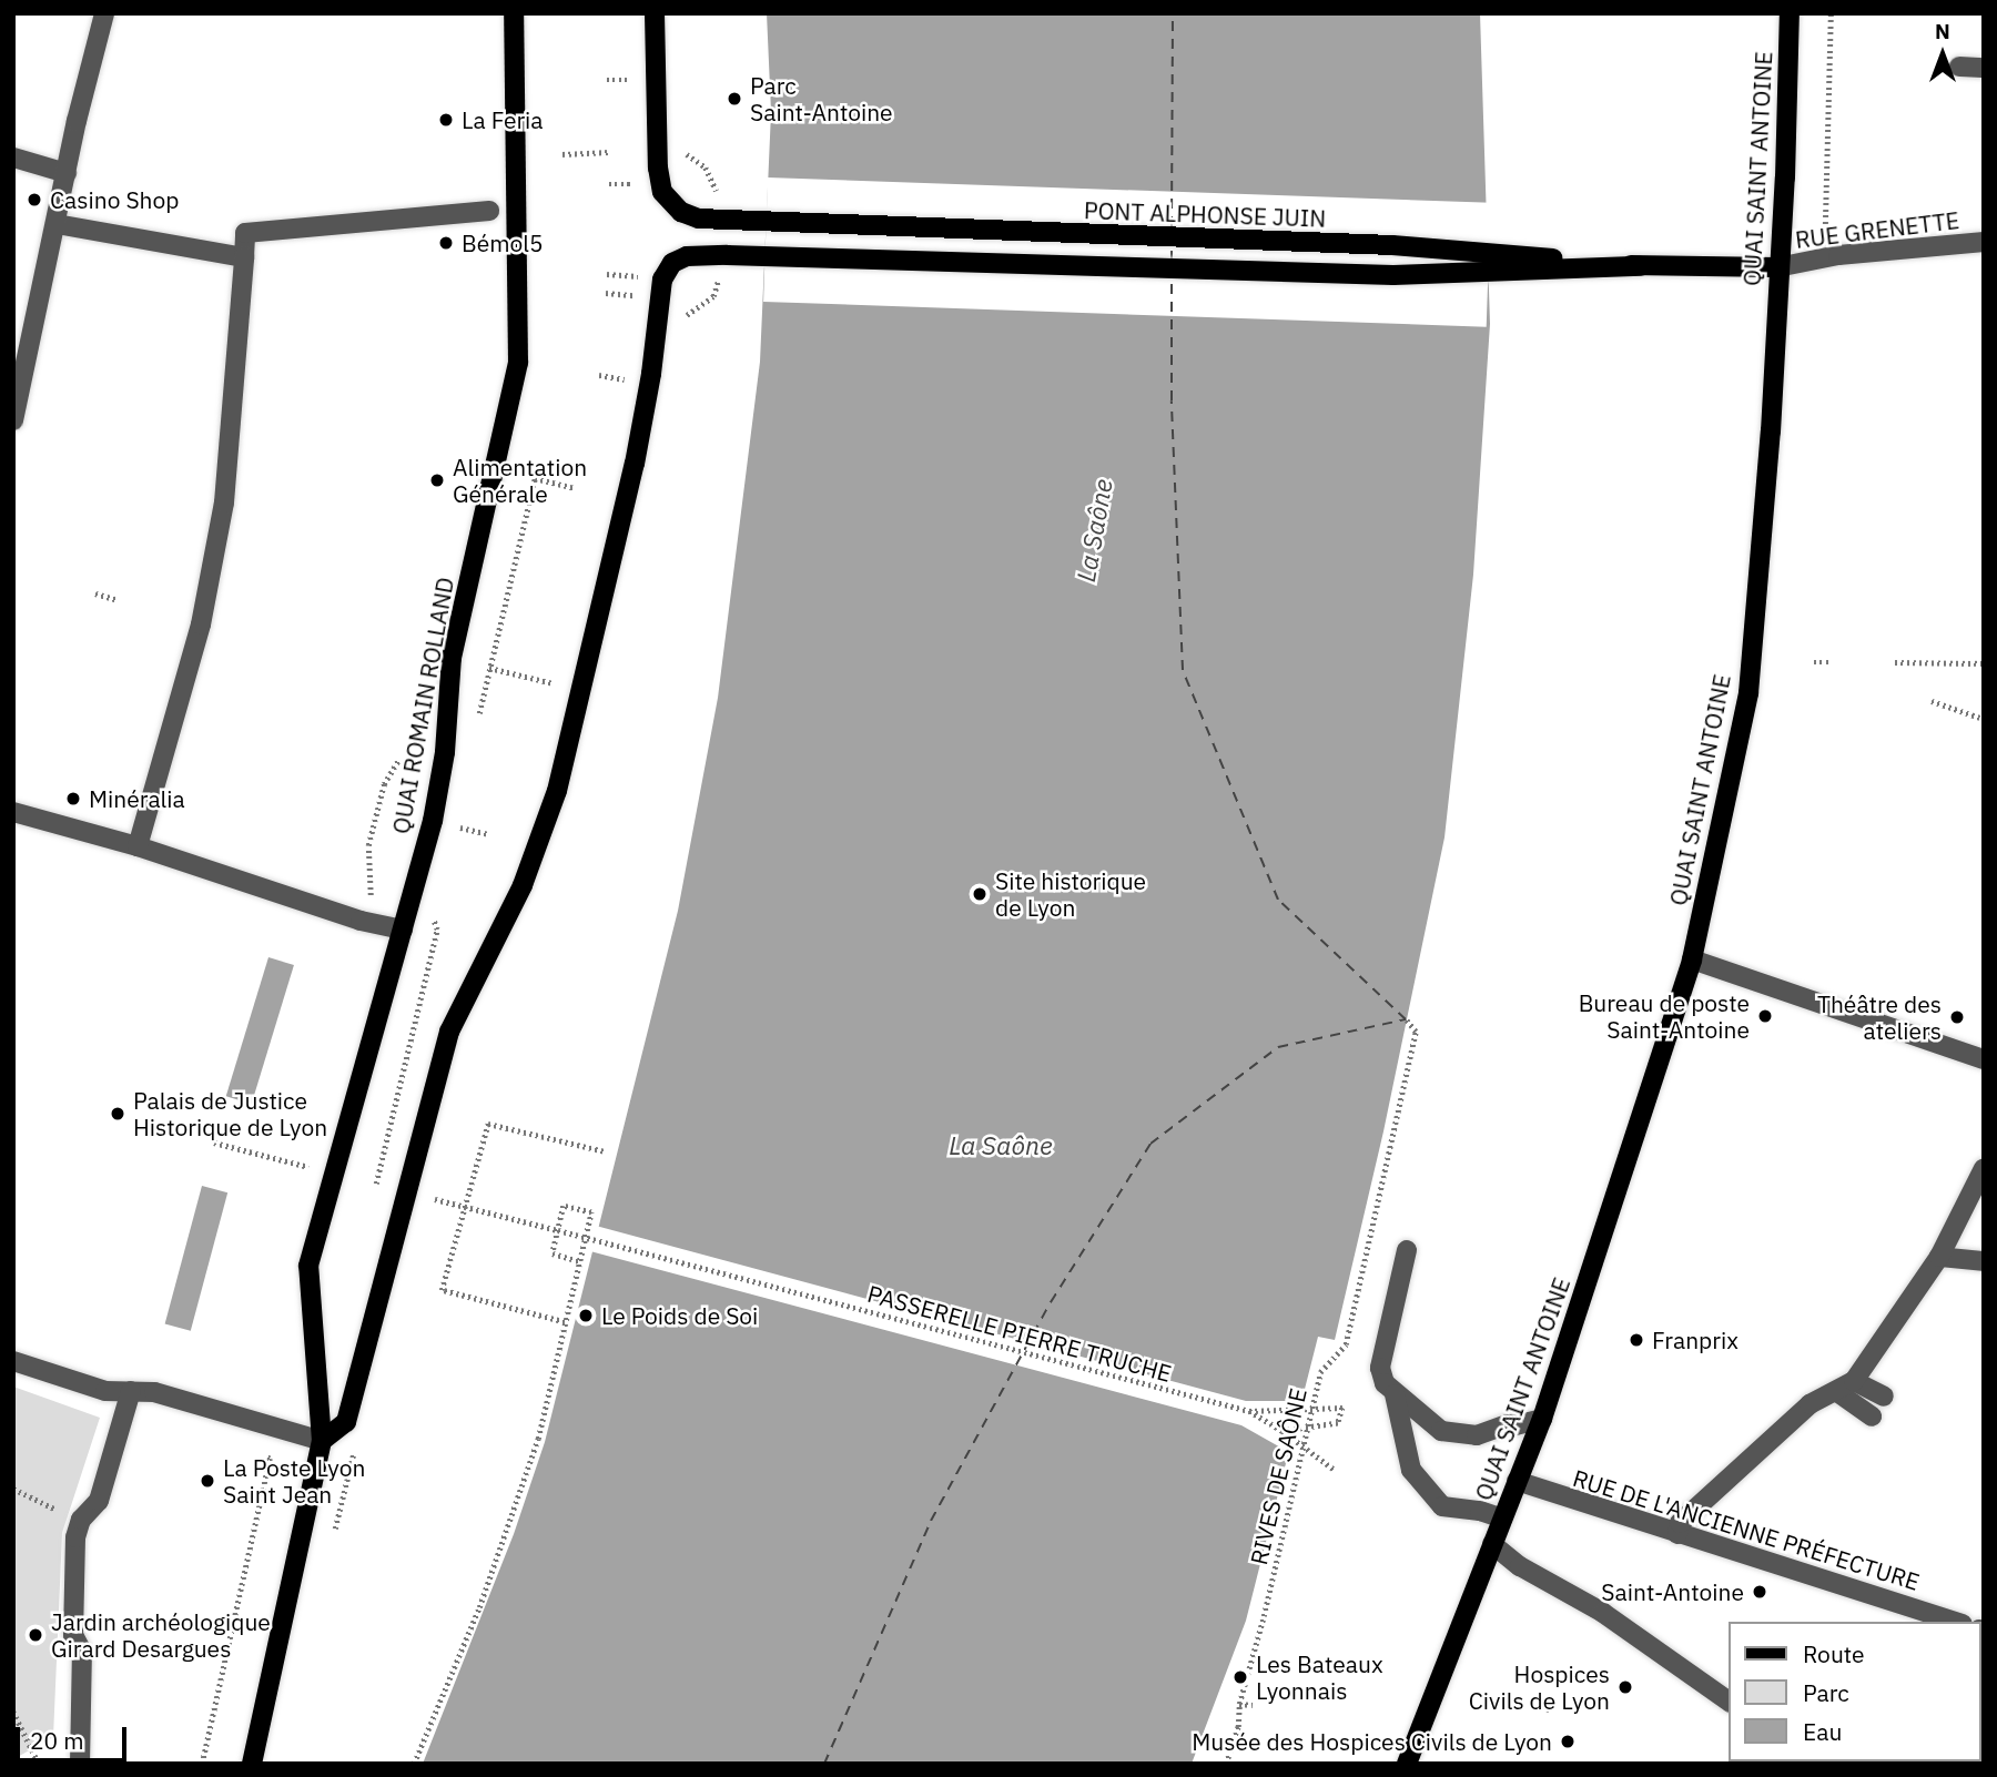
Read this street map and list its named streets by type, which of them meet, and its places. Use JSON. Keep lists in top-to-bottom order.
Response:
{
  "streets": {
    "main road": ["QUAI SAINT ANTOINE", "PONT ALPHONSE JUIN", "QUAI ROMAIN ROLLAND"],
    "street": ["RUE GRENETTE", "RUE DE L'ANCIENNE PRÉFECTURE"],
    "path": ["PASSERELLE PIERRE TRUCHE", "RIVES DE SAÔNE"]
  },
  "crossings": [
    ["QUAI SAINT ANTOINE", "PONT ALPHONSE JUIN"],
    ["QUAI SAINT ANTOINE", "RUE GRENETTE"],
    ["QUAI SAINT ANTOINE", "RUE DE L'ANCIENNE PRÉFECTURE"],
    ["PONT ALPHONSE JUIN", "RUE GRENETTE"],
    ["PONT ALPHONSE JUIN", "QUAI ROMAIN ROLLAND"]
  ],
  "water": ["La Saône"],
  "places": [
    "Parc Saint-Antoine",
    "La Feria",
    "Casino Shop",
    "Bémol5",
    "Alimentation Générale",
    "Minéralia",
    "Site historique de Lyon",
    "Bureau de poste Saint-Antoine",
    "Théâtre des ateliers",
    "Palais de Justice Historique de Lyon",
    "Le Poids de Soi",
    "Franprix",
    "La Poste Lyon Saint Jean",
    "Saint-Antoine",
    "Jardin archéologique Girard Desargues",
    "Les Bateaux Lyonnais",
    "Hospices Civils de Lyon",
    "Musée des Hospices Civils de Lyon"
  ],
  "legend": ["Route", "Parc", "Eau"],
  "scale_bar": "20 m",
  "north": "top"
}
